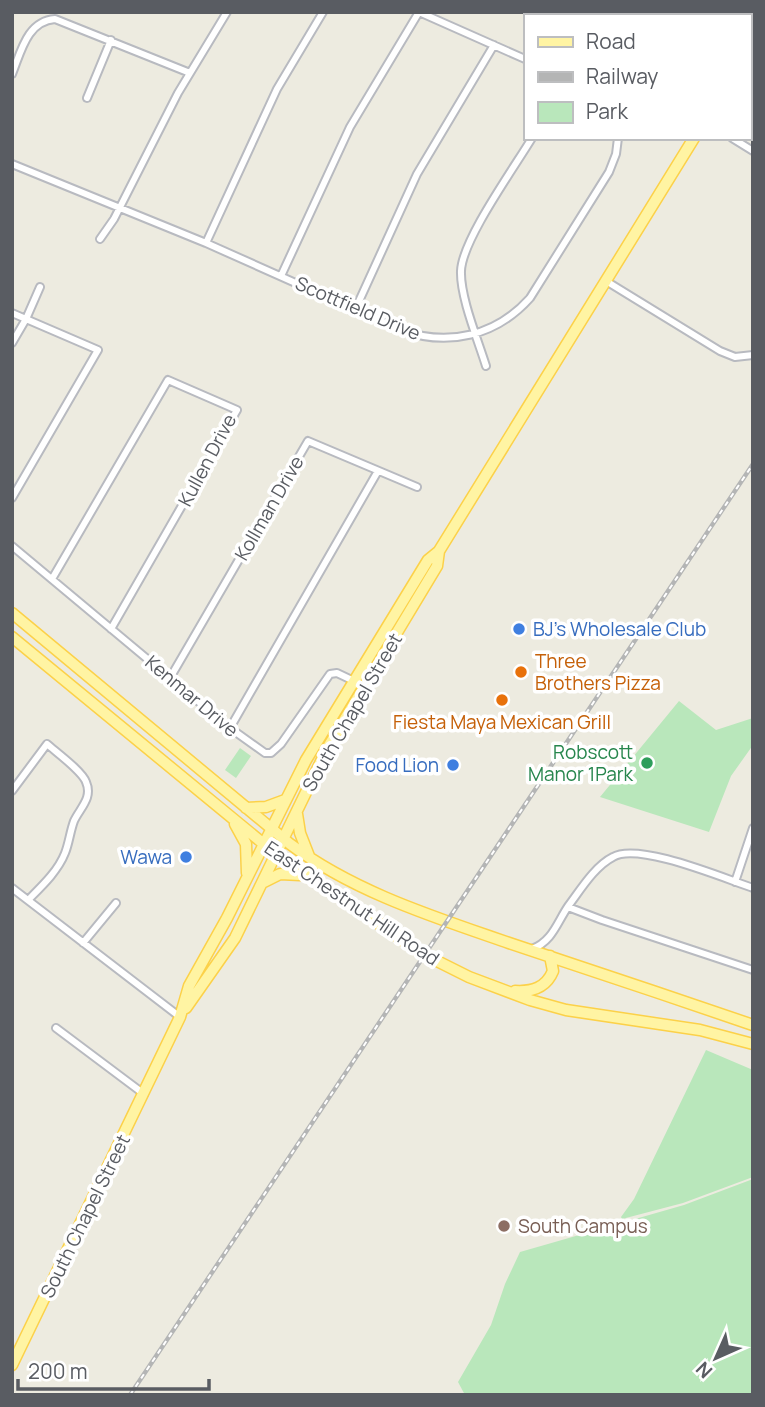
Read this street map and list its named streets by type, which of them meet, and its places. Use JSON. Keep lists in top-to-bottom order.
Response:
{
  "streets": {
    "main road": ["South Chapel Street", "East Chestnut Hill Road"],
    "street": [
      "Scottfield Drive",
      "Kullen Drive",
      "Kollman Drive",
      "Kenmar Drive"
    ]
  },
  "crossings": [
    ["Kullen Drive", "Kenmar Drive"],
    ["Kollman Drive", "Kenmar Drive"],
    ["Kenmar Drive", "South Chapel Street"],
    ["South Chapel Street", "East Chestnut Hill Road"]
  ],
  "places": [
    "BJ's Wholesale Club",
    "Three Brothers Pizza",
    "Fiesta Maya Mexican Grill",
    "Robscott Manor 1Park",
    "Food Lion",
    "Wawa",
    "South Campus"
  ],
  "legend": ["Road", "Railway", "Park"],
  "scale_bar": "200 m",
  "north": "bottom left"
}
